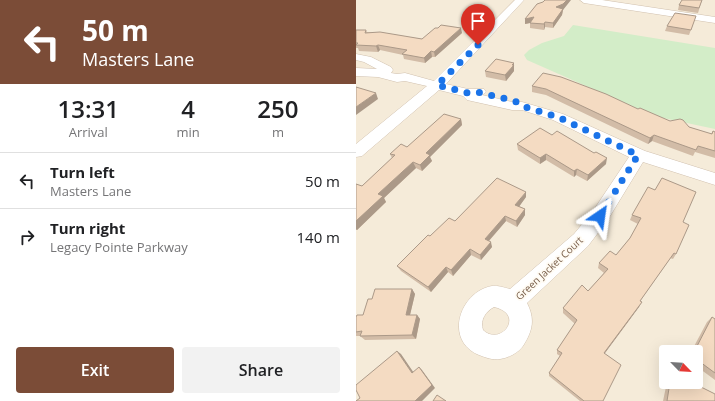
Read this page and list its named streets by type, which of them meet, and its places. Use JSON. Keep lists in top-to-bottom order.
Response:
{
  "streets": {
    "street": ["Green Jacket Court"]
  },
  "north": "bottom right",
  "page": {
    "turn": ["50 m", "Masters Lane"],
    "eta": [
      "13:31",
      "Arrival",
      "4",
      "min",
      "250",
      "m"
    ],
    "list": [
      {
        "name": "Turn left",
        "note": "Masters Lane",
        "value": "50 m"
      },
      {
        "name": "Turn right",
        "note": "Legacy Pointe Parkway",
        "value": "140 m"
      }
    ],
    "buttons": ["Exit", "Share"]
  }
}
